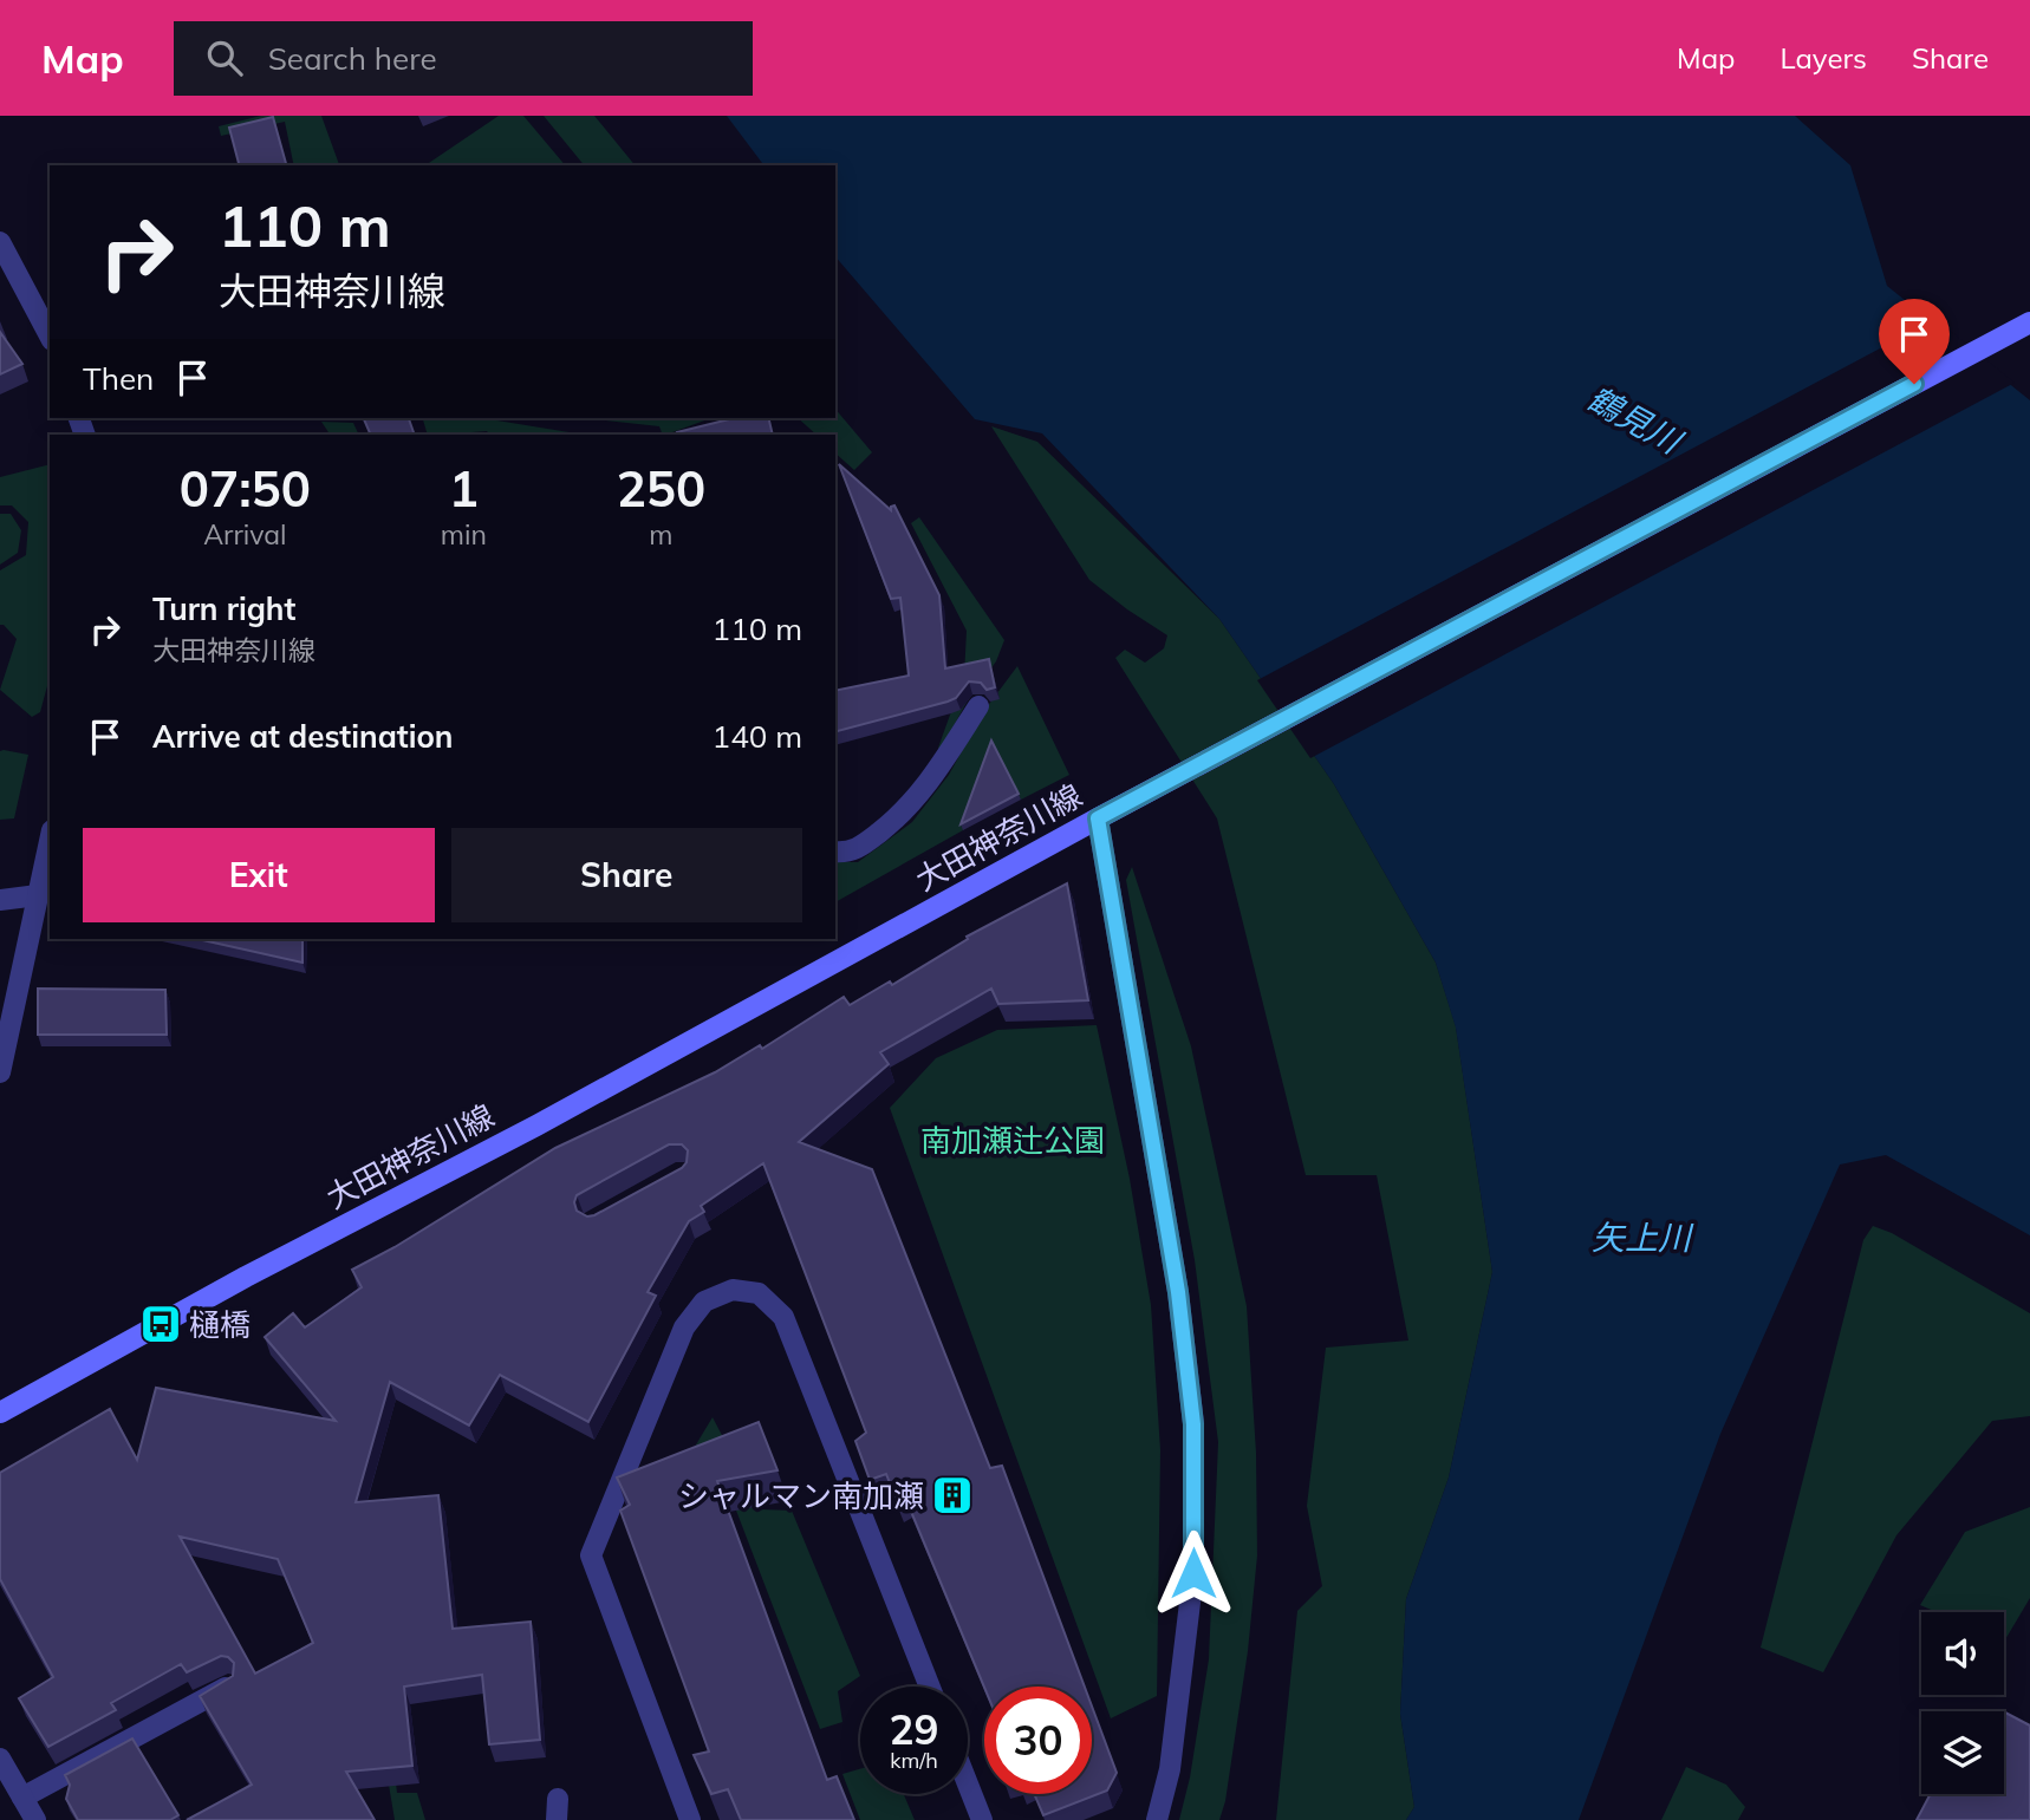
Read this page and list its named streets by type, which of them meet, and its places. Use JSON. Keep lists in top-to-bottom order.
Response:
{
  "streets": {
    "main road": ["大田神奈川線"]
  },
  "water": ["鶴見川", "矢上川"],
  "parks": ["南加瀬辻公園"],
  "places": {
    "bus stop": ["樋橋"],
    "building": ["シャルマン南加瀬"]
  },
  "page": {
    "header": "Map",
    "search": "Search here",
    "nav": ["Map", "Layers", "Share"],
    "turn": ["110 m", "大田神奈川線"],
    "then": "Then",
    "eta": [
      "07:50",
      "Arrival",
      "1",
      "min",
      "250",
      "m"
    ],
    "list": [
      {
        "name": "Turn right",
        "note": "大田神奈川線",
        "value": "110 m"
      },
      {
        "name": "Arrive at destination",
        "value": "140 m"
      }
    ],
    "buttons": ["Exit", "Share"],
    "speed": "29 km/h",
    "limit": "30"
  }
}
